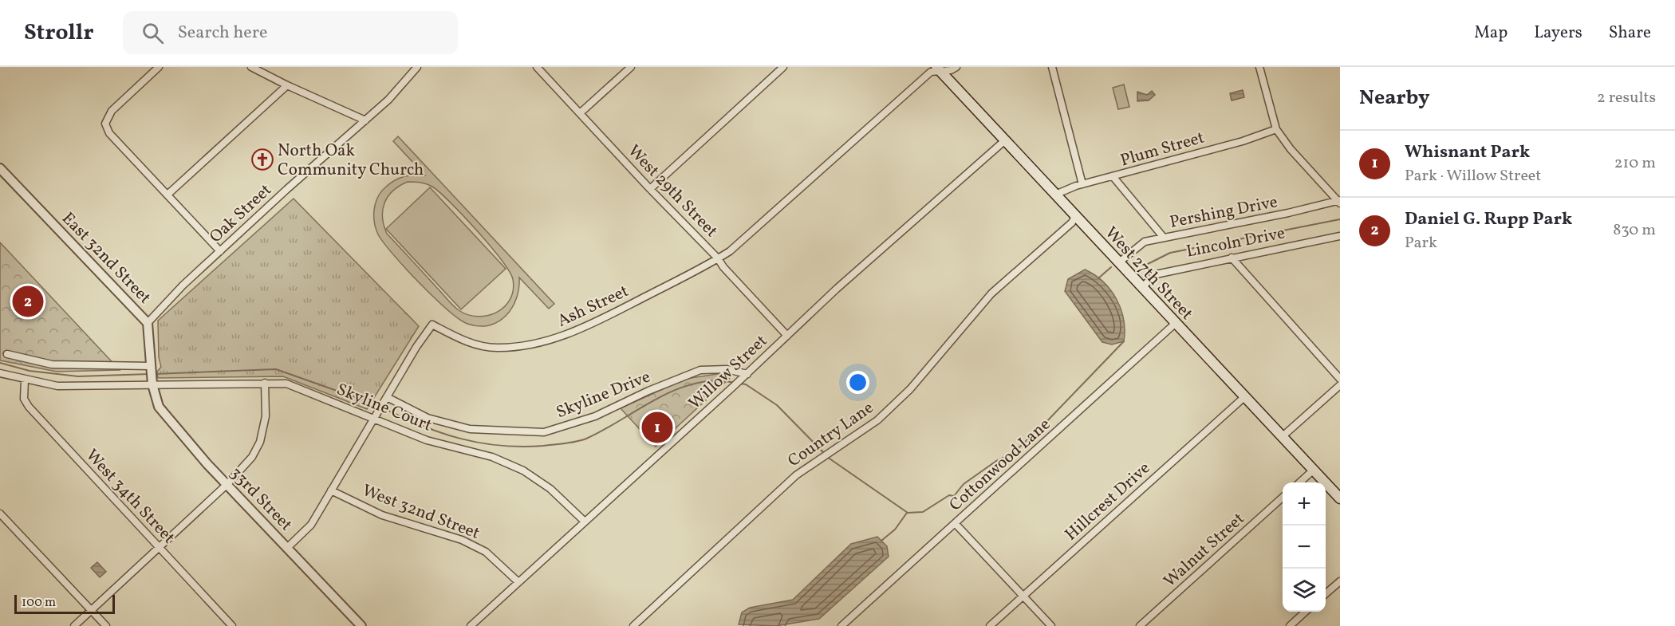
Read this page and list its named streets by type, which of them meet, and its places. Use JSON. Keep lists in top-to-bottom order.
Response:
{
  "streets": {
    "main road": ["West 27th Street"],
    "street": [
      "Plum Street",
      "West 29th Street",
      "Pershing Drive",
      "Oak Street",
      "Lincoln Drive",
      "East 32nd Street",
      "Ash Street",
      "Willow Street",
      "Skyline Drive",
      "Skyline Court",
      "Country Lane",
      "Cottonwood Lane",
      "West 34th Street",
      "33rd Street",
      "Hillcrest Drive",
      "West 32nd Street",
      "Walnut Street"
    ]
  },
  "crossings": [
    ["Plum Street", "West 27th Street"],
    ["West 29th Street", "Ash Street"],
    ["West 29th Street", "Willow Street"],
    ["Pershing Drive", "West 27th Street"],
    ["Oak Street", "East 32nd Street"],
    ["Lincoln Drive", "West 27th Street"],
    ["East 32nd Street", "Skyline Court"],
    ["East 32nd Street", "33rd Street"],
    ["West 27th Street", "Ash Street"],
    ["West 27th Street", "Willow Street"],
    ["West 27th Street", "Country Lane"],
    ["West 27th Street", "Cottonwood Lane"],
    ["West 27th Street", "Hillcrest Drive"],
    ["Ash Street", "Skyline Drive"],
    ["Ash Street", "Skyline Court"],
    ["Ash Street", "33rd Street"],
    ["Ash Street", "West 32nd Street"],
    ["Willow Street", "Skyline Drive"],
    ["Willow Street", "Skyline Court"],
    ["Willow Street", "West 32nd Street"],
    ["Skyline Court", "33rd Street"]
  ],
  "places": {
    "church": ["North Oak Community Church"]
  },
  "scale_bar": "100 m",
  "page": {
    "header": "Strollr",
    "search": "Search here",
    "nav": ["Map", "Layers", "Share"],
    "heading": ["Nearby", "2 results"],
    "list": [
      {
        "mark": "1",
        "name": "Whisnant Park",
        "note": "Park · Willow Street",
        "value": "210 m"
      },
      {
        "mark": "2",
        "name": "Daniel G. Rupp Park",
        "note": "Park",
        "value": "830 m"
      }
    ],
    "pins": ["2", "1"],
    "map_buttons": ["+", "−"],
    "scale": "100 m"
  }
}
